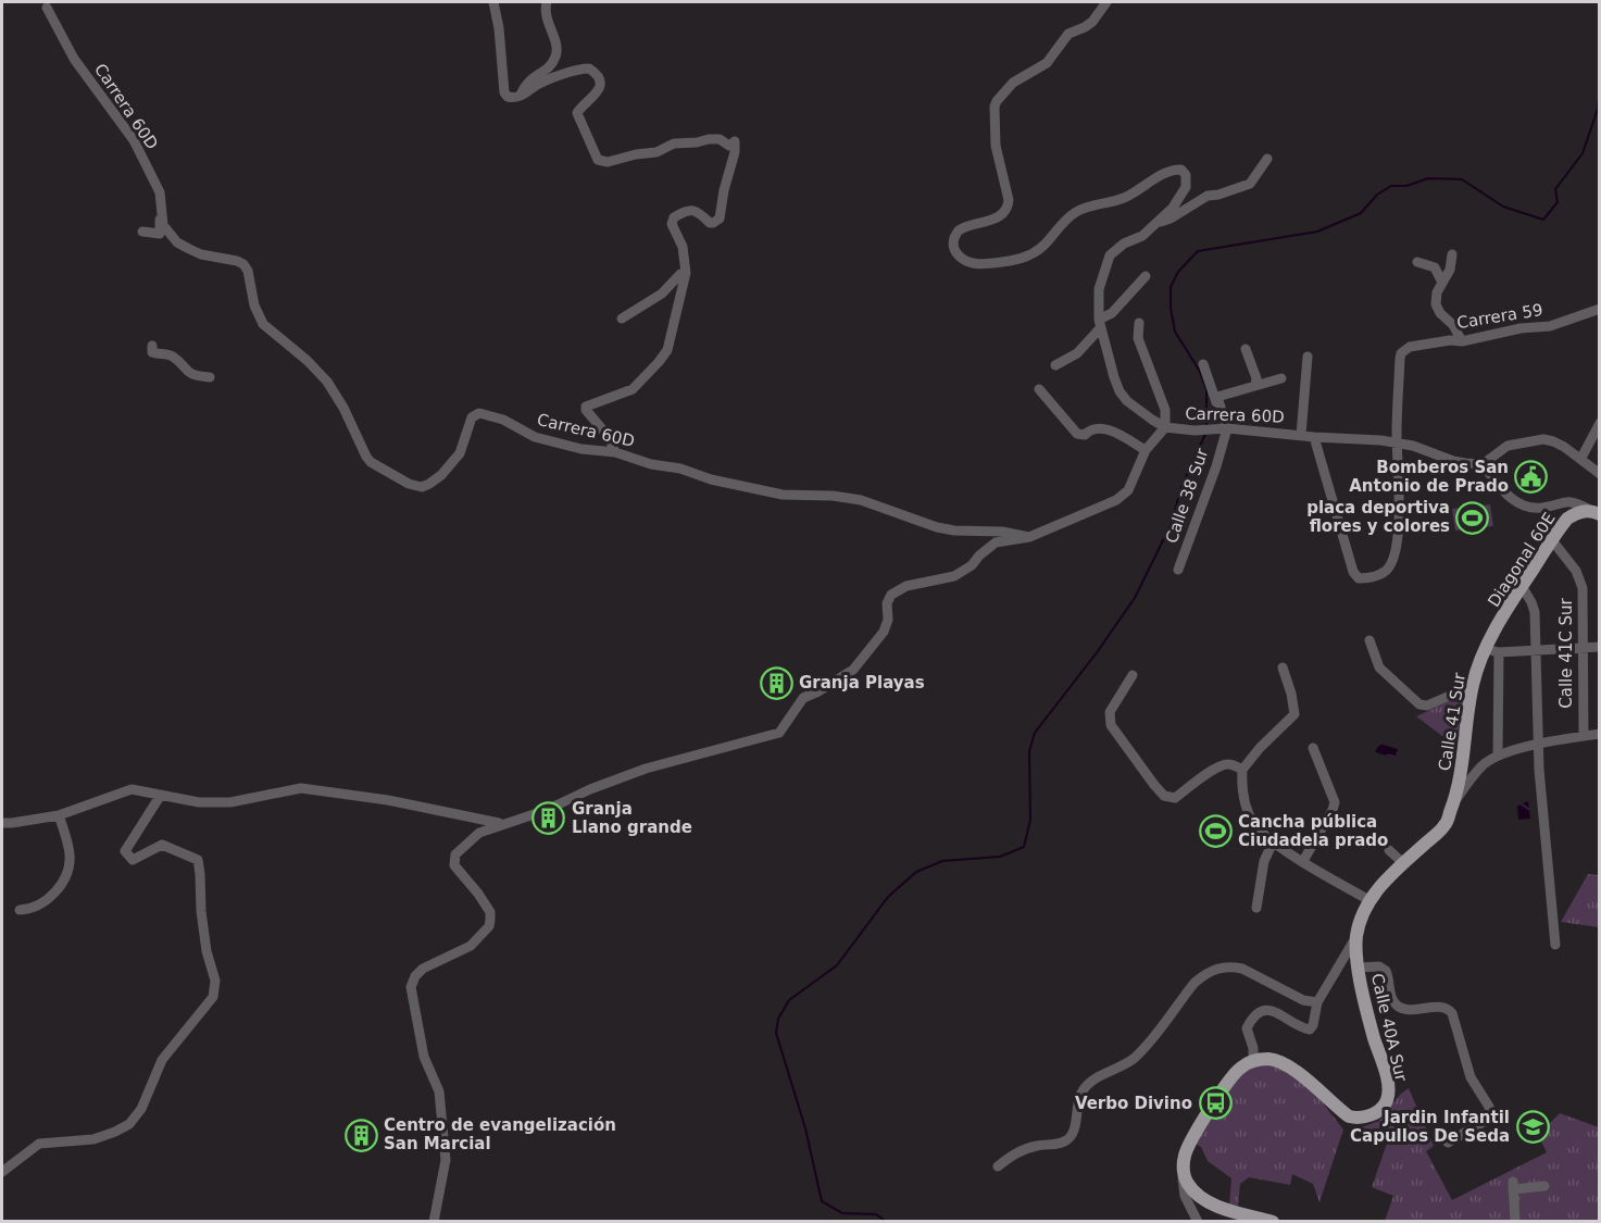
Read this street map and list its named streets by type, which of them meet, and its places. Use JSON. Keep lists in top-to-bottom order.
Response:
{
  "streets": {
    "main road": ["Diagonal 60E", "Calle 41 Sur", "Calle 40A Sur"],
    "street": [
      "Carrera 60D",
      "Carrera 59",
      "Calle 38 Sur",
      "Calle 41C Sur"
    ]
  },
  "crossings": [
    ["Carrera 60D", "Carrera 59"],
    ["Carrera 60D", "Calle 38 Sur"],
    ["Diagonal 60E", "Calle 41C Sur"],
    ["Diagonal 60E", "Calle 41 Sur"]
  ],
  "places": {
    "public building": ["Bomberos San Antonio de Prado"],
    "sports": ["placa deportiva flores y colores", "Cancha pública Ciudadela prado"],
    "building": ["Granja Playas", "Granja Llano grande", "Centro de evangelización San Marcial"],
    "bus stop": ["Verbo Divino"],
    "school or university": ["Jardin Infantil Capullos De Seda"]
  }
}
